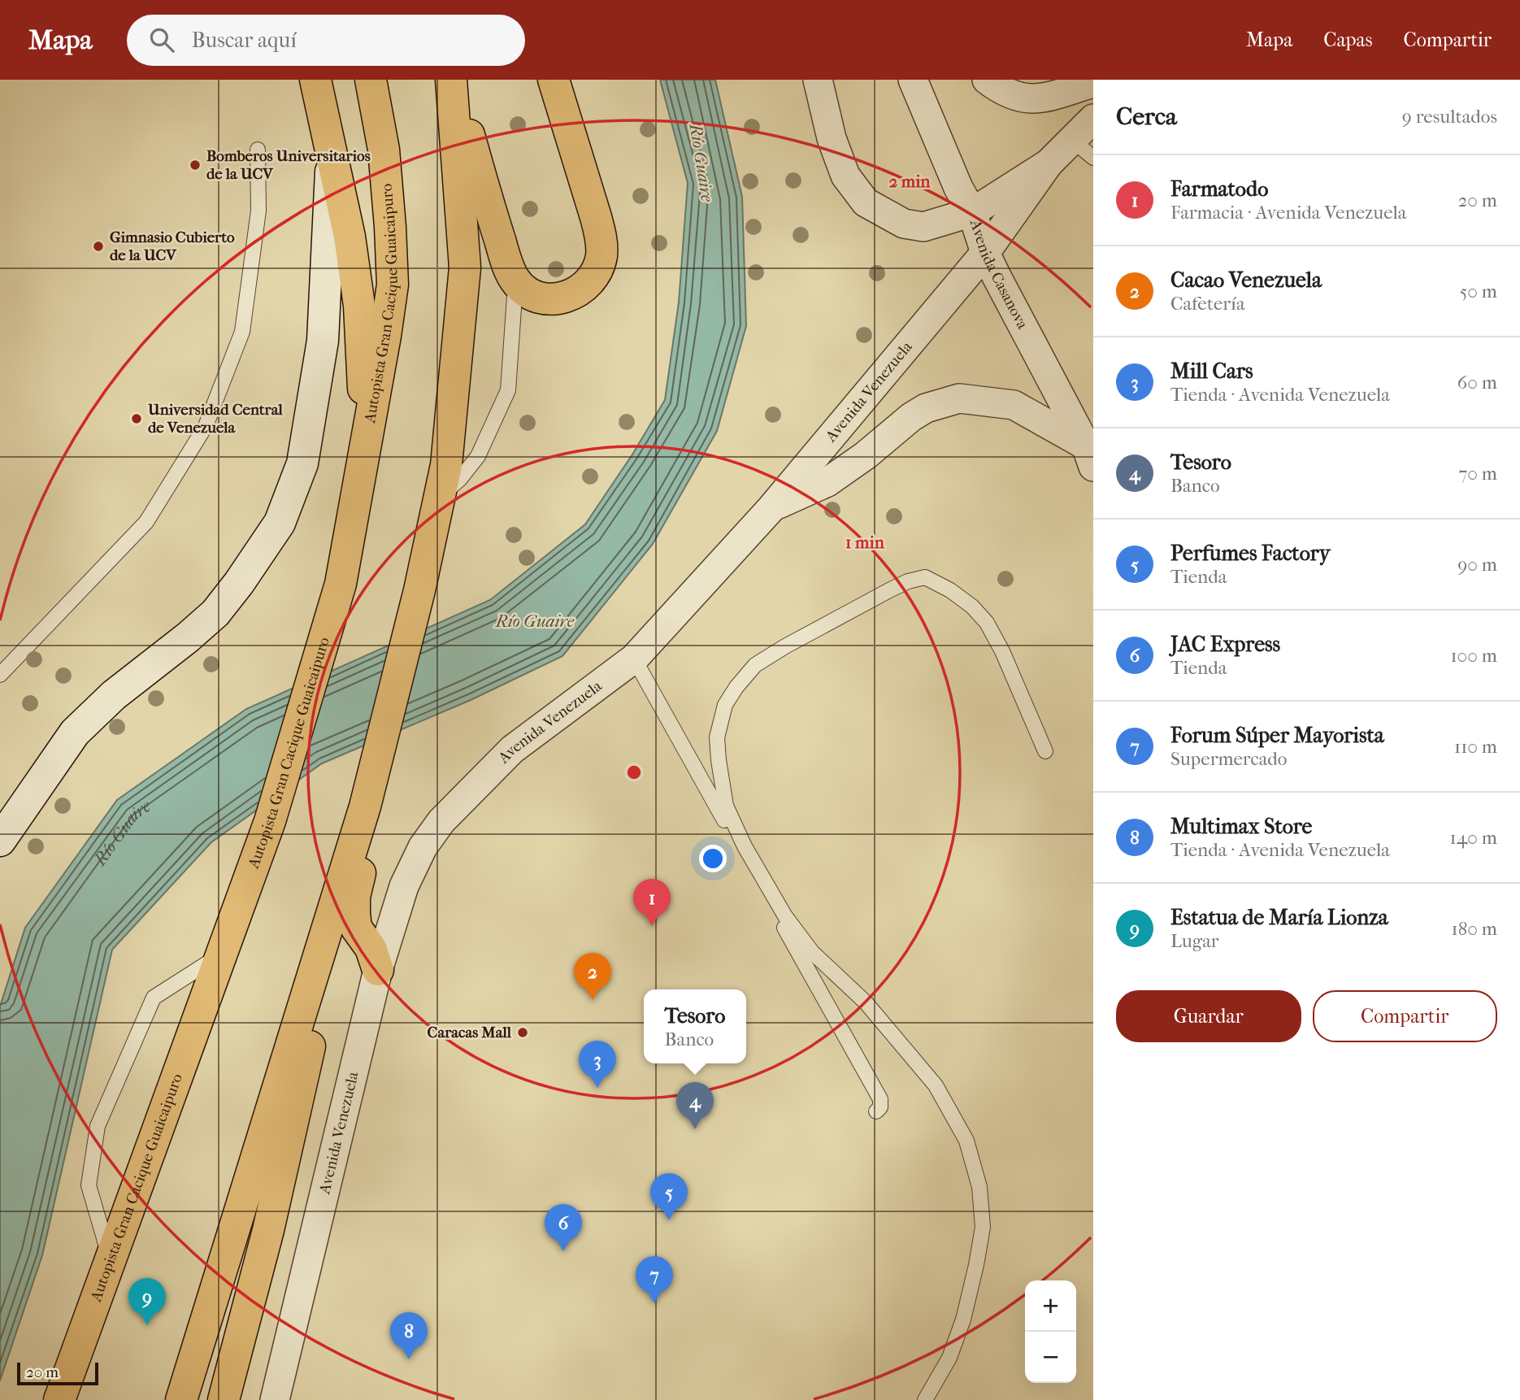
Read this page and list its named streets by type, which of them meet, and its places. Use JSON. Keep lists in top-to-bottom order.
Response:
{
  "streets": {
    "highway": ["Autopista Gran Cacique Guaicaipuro"],
    "street": ["Avenida Casanova", "Avenida Venezuela"]
  },
  "crossings": [
    ["Avenida Casanova", "Avenida Venezuela"]
  ],
  "water": ["Río Guaire"],
  "places": [
    "Bomberos Universitarios de la UCV",
    "Gimnasio Cubierto de la UCV",
    "Universidad Central de Venezuela",
    "Caracas Mall"
  ],
  "scale_bar": "20 m",
  "page": {
    "header": "Mapa",
    "search": "Buscar aquí",
    "nav": ["Mapa", "Capas", "Compartir"],
    "heading": ["Cerca", "9 resultados"],
    "list": [
      {
        "mark": "1",
        "name": "Farmatodo",
        "note": "Farmacia · Avenida Venezuela",
        "value": "20 m"
      },
      {
        "mark": "2",
        "name": "Cacao Venezuela",
        "note": "Cafetería",
        "value": "50 m"
      },
      {
        "mark": "3",
        "name": "Mill Cars",
        "note": "Tienda · Avenida Venezuela",
        "value": "60 m"
      },
      {
        "mark": "4",
        "name": "Tesoro",
        "note": "Banco",
        "value": "70 m"
      },
      {
        "mark": "5",
        "name": "Perfumes Factory",
        "note": "Tienda",
        "value": "90 m"
      },
      {
        "mark": "6",
        "name": "JAC Express",
        "note": "Tienda",
        "value": "100 m"
      },
      {
        "mark": "7",
        "name": "Forum Súper Mayorista",
        "note": "Supermercado",
        "value": "110 m"
      },
      {
        "mark": "8",
        "name": "Multimax Store",
        "note": "Tienda · Avenida Venezuela",
        "value": "140 m"
      },
      {
        "mark": "9",
        "name": "Estatua de María Lionza",
        "note": "Lugar",
        "value": "180 m"
      }
    ],
    "pins": [
      "1",
      "2",
      "3",
      "4",
      "5",
      "6",
      "7",
      "9",
      "8"
    ],
    "buttons": ["Guardar", "Compartir"],
    "popup": ["Tesoro", "Banco"],
    "map_buttons": ["+", "−"],
    "scale": "20 m"
  },
  "rings": ["2 min", "1 min"]
}
